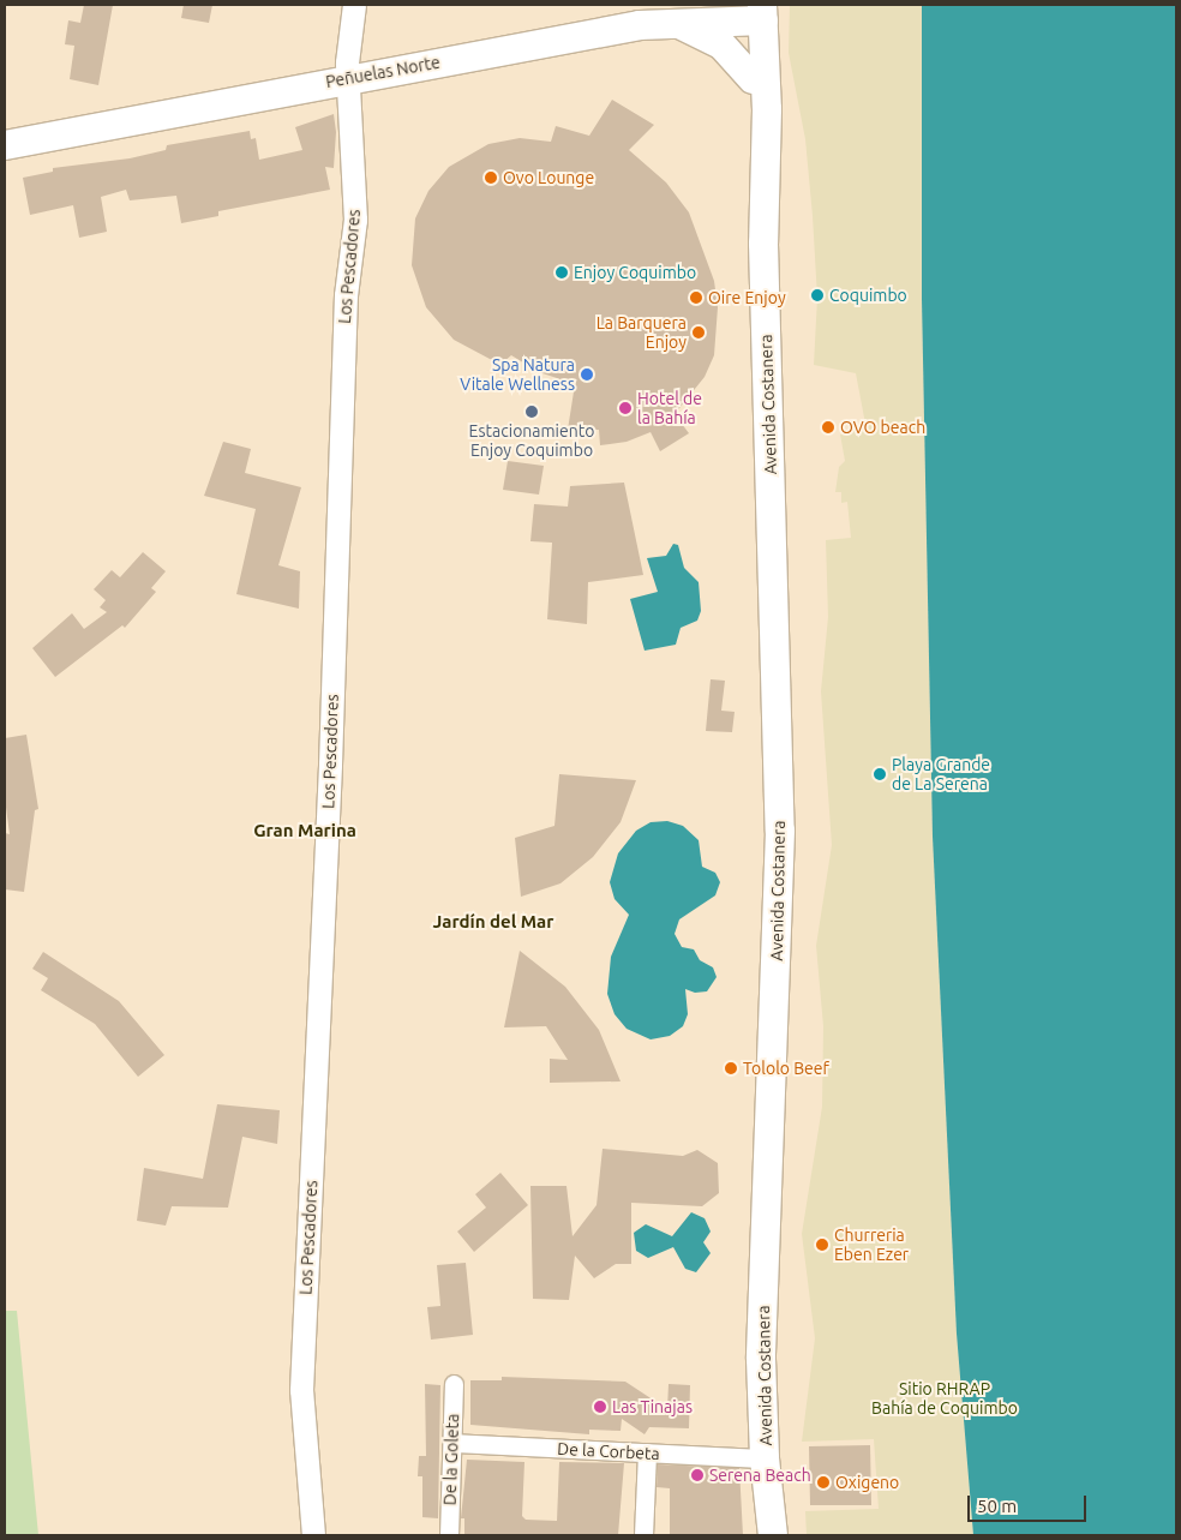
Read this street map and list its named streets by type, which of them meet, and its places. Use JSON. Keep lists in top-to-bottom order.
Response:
{
  "streets": {
    "main road": ["Peñuelas Norte", "Avenida Costanera"],
    "street": ["Los Pescadores", "De la Corbeta", "De la Goleta"]
  },
  "crossings": [
    ["Peñuelas Norte", "Los Pescadores"],
    ["Peñuelas Norte", "Avenida Costanera"],
    ["Avenida Costanera", "De la Corbeta"],
    ["De la Corbeta", "De la Goleta"]
  ],
  "districts": ["Gran Marina", "Jardín del Mar"],
  "parks": ["Sitio RHRAP Bahía de Coquimbo"],
  "places": [
    "Ovo Lounge",
    "Enjoy Coquimbo",
    "Coquimbo",
    "Oire Enjoy",
    "La Barquera Enjoy",
    "Spa Natura Vitale Wellness",
    "Hotel de la Bahía",
    "Estacionamiento Enjoy Coquimbo",
    "OVO beach",
    "Playa Grande de La Serena",
    "Tololo Beef",
    "Churreria Eben Ezer",
    "Las Tinajas",
    "Serena Beach",
    "Oxigeno"
  ],
  "scale_bar": "50 m"
}
